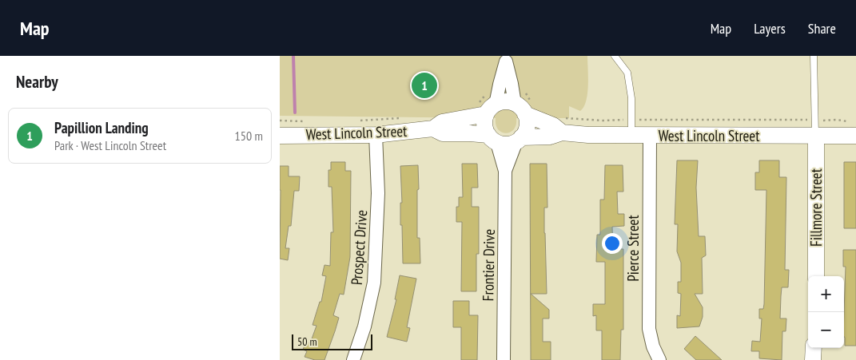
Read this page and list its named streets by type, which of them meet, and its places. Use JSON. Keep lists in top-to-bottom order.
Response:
{
  "streets": {
    "street": [
      "West Lincoln Street",
      "Fillmore Street",
      "Prospect Drive",
      "Pierce Street",
      "Frontier Drive"
    ]
  },
  "crossings": [
    ["West Lincoln Street", "Fillmore Street"],
    ["West Lincoln Street", "Prospect Drive"],
    ["West Lincoln Street", "Pierce Street"],
    ["West Lincoln Street", "Frontier Drive"]
  ],
  "scale_bar": "50 m",
  "page": {
    "header": "Map",
    "nav": ["Map", "Layers", "Share"],
    "heading": "Nearby",
    "pins": "1",
    "list": [
      {
        "mark": "1",
        "name": "Papillion Landing",
        "note": "Park · West Lincoln Street",
        "value": "150 m"
      }
    ],
    "map_buttons": ["+", "−"],
    "scale": "50 m"
  }
}
